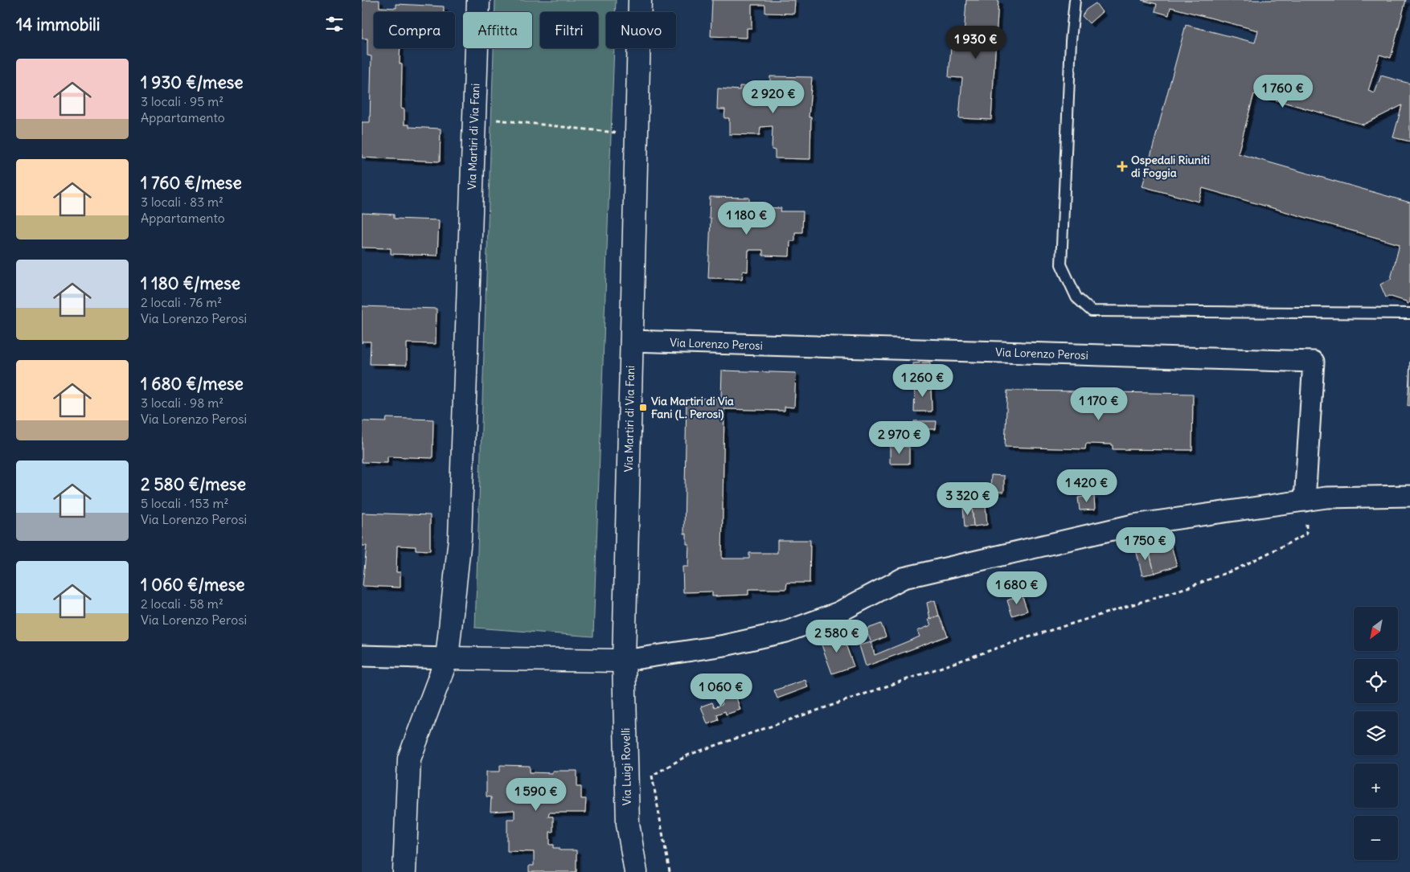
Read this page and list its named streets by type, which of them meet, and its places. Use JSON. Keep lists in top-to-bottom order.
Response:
{
  "streets": {
    "street": ["Via Martiri di Via Fani", "Via Lorenzo Perosi", "Via Luigi Rovelli"]
  },
  "crossings": [
    ["Via Martiri di Via Fani", "Via Lorenzo Perosi"],
    ["Via Martiri di Via Fani", "Via Luigi Rovelli"]
  ],
  "places": {
    "health": ["Ospedali Riuniti di Foggia"],
    "transit": ["Via Martiri di Via Fani (L. Perosi)"]
  },
  "north": "bottom left",
  "page": {
    "heading": "14 immobili",
    "chip": [
      "Compra",
      "Affitta",
      "Filtri",
      "Nuovo"
    ],
    "price": [
      "1 930 €",
      "1 760 €",
      "2 920 €",
      "1 180 €",
      "1 260 €",
      "1 170 €",
      "2 970 €",
      "1 420 €",
      "3 320 €",
      "1 750 €",
      "1 680 €",
      "2 580 €",
      "1 060 €",
      "1 590 €"
    ],
    "list": [
      {
        "name": "1 930 €/mese",
        "note": "3 locali · 95 m² · Appartamento"
      },
      {
        "name": "1 760 €/mese",
        "note": "3 locali · 83 m² · Appartamento"
      },
      {
        "name": "1 180 €/mese",
        "note": "2 locali · 76 m² · Via Lorenzo Perosi"
      },
      {
        "name": "1 680 €/mese",
        "note": "3 locali · 98 m² · Via Lorenzo Perosi"
      },
      {
        "name": "2 580 €/mese",
        "note": "5 locali · 153 m² · Via Lorenzo Perosi"
      },
      {
        "name": "1 060 €/mese",
        "note": "2 locali · 58 m² · Via Lorenzo Perosi"
      }
    ],
    "map_buttons": ["+", "−"]
  }
}
